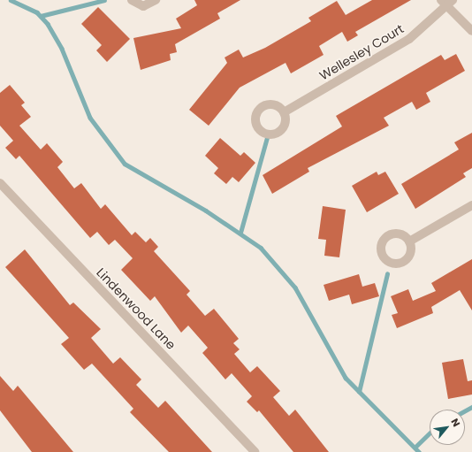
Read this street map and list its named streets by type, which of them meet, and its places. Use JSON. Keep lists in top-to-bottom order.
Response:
{
  "streets": {
    "street": ["Wellesley Court", "Lindenwood Lane"]
  },
  "north": "top right"
}
